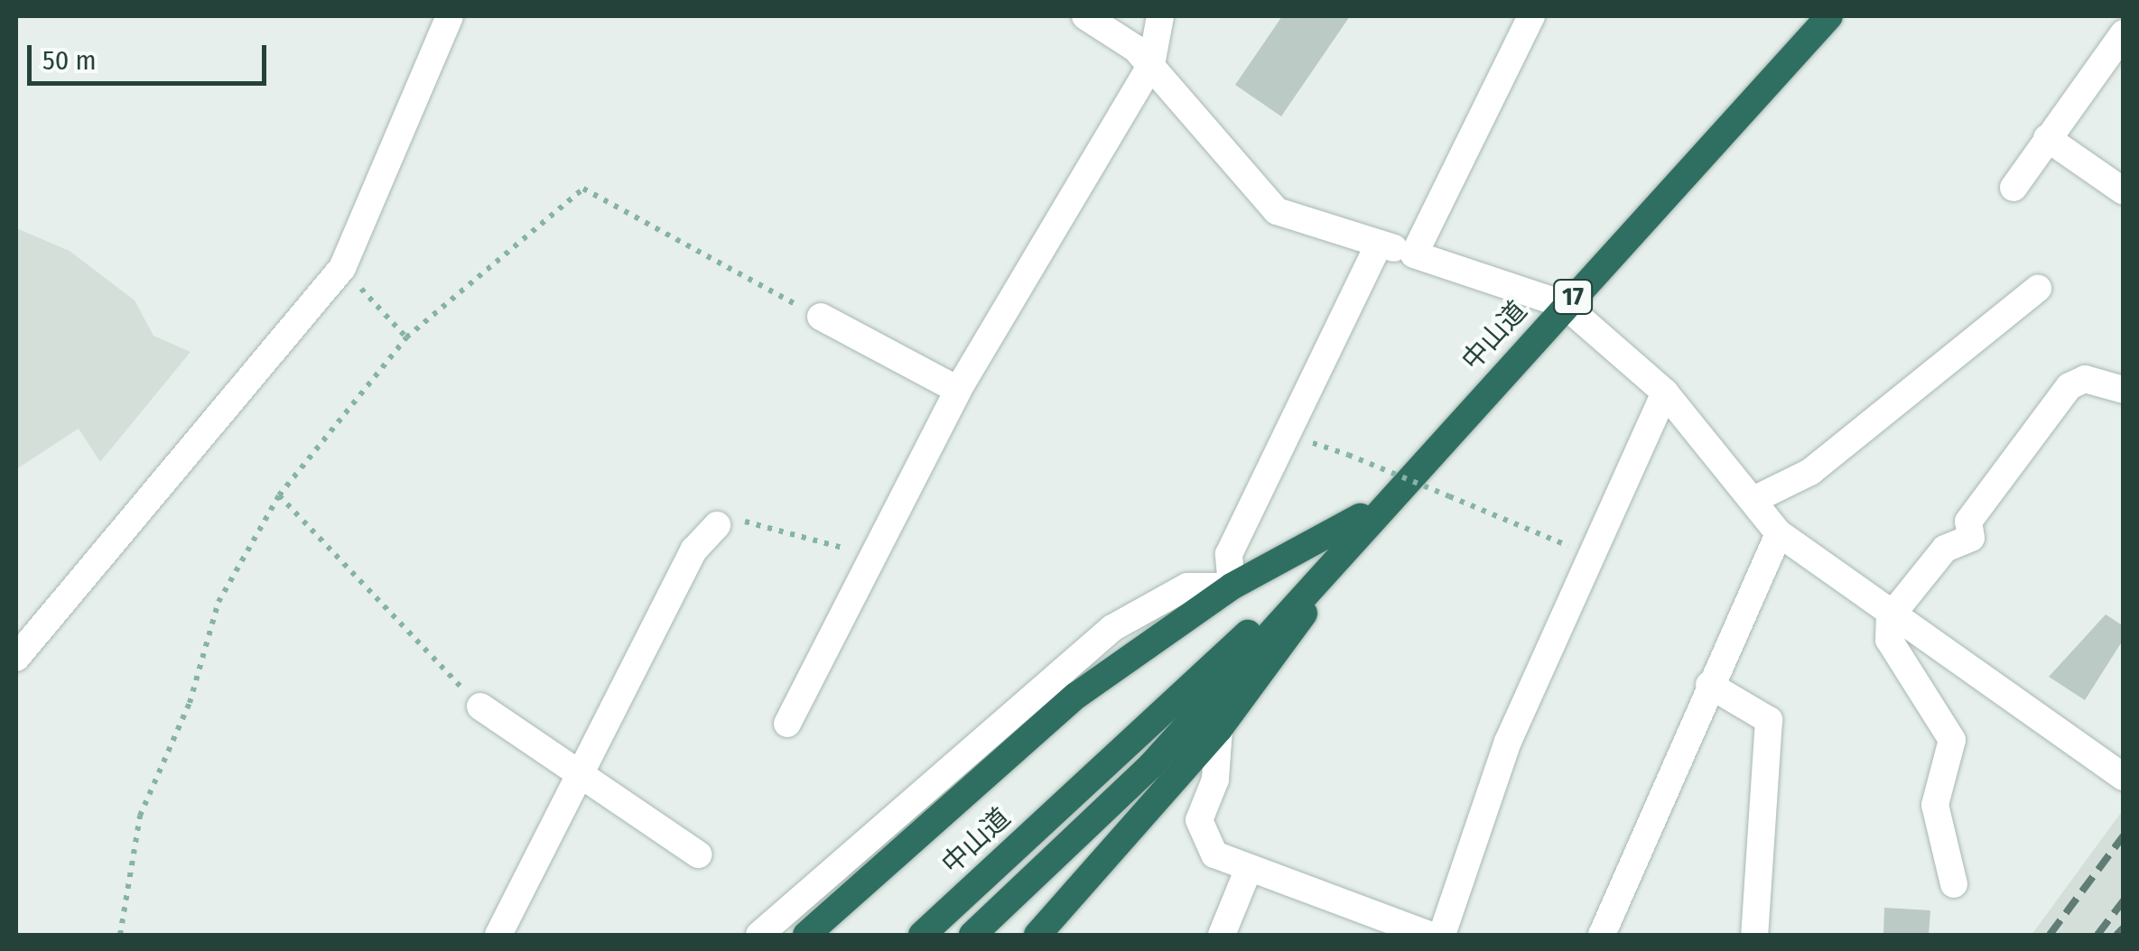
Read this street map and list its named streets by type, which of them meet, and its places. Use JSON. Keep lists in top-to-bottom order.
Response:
{
  "streets": {
    "highway": ["17", "中山道"]
  },
  "crossings": [
    ["17", "中山道"]
  ],
  "scale_bar": "50 m"
}
